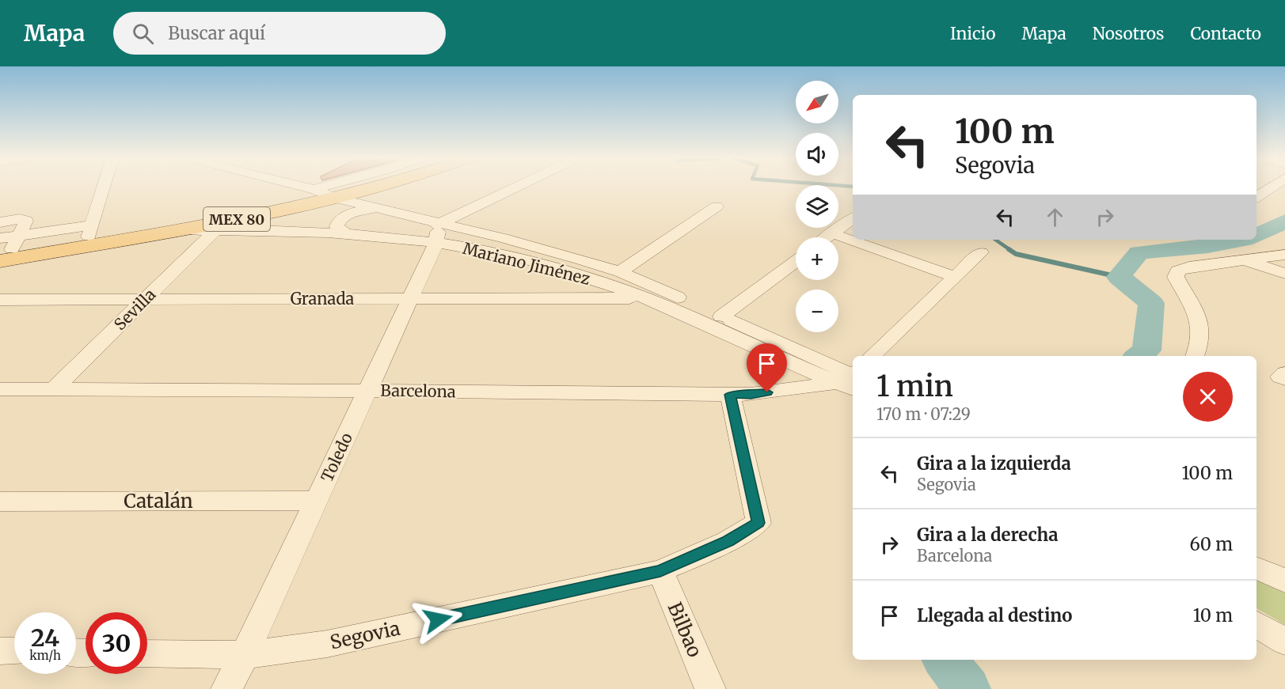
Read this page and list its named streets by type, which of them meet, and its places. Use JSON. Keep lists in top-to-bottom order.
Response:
{
  "streets": {
    "main road": ["MEX 80"],
    "street": [
      "Mariano Jiménez",
      "Granada",
      "Sevilla",
      "Barcelona",
      "Toledo",
      "Catalán",
      "Bilbao",
      "Segovia"
    ]
  },
  "crossings": [
    ["MEX 80", "Mariano Jiménez"],
    ["Mariano Jiménez", "Granada"],
    ["Mariano Jiménez", "Sevilla"],
    ["Mariano Jiménez", "Barcelona"],
    ["Mariano Jiménez", "Toledo"],
    ["Granada", "Sevilla"],
    ["Granada", "Toledo"],
    ["Sevilla", "Barcelona"],
    ["Barcelona", "Toledo"],
    ["Barcelona", "Segovia"],
    ["Toledo", "Catalán"],
    ["Toledo", "Segovia"],
    ["Bilbao", "Segovia"]
  ],
  "north": "bottom left",
  "page": {
    "header": "Mapa",
    "search": "Buscar aquí",
    "nav": [
      "Inicio",
      "Mapa",
      "Nosotros",
      "Contacto"
    ],
    "map_buttons": ["+", "−"],
    "turn": ["100 m", "Segovia"],
    "heading": ["1 min", "170 m · 07:29"],
    "list": [
      {
        "name": "Gira a la izquierda",
        "note": "Segovia",
        "value": "100 m"
      },
      {
        "name": "Gira a la derecha",
        "note": "Barcelona",
        "value": "60 m"
      },
      {
        "name": "Llegada al destino",
        "value": "10 m"
      }
    ],
    "speed": "24 km/h",
    "limit": "30"
  }
}
